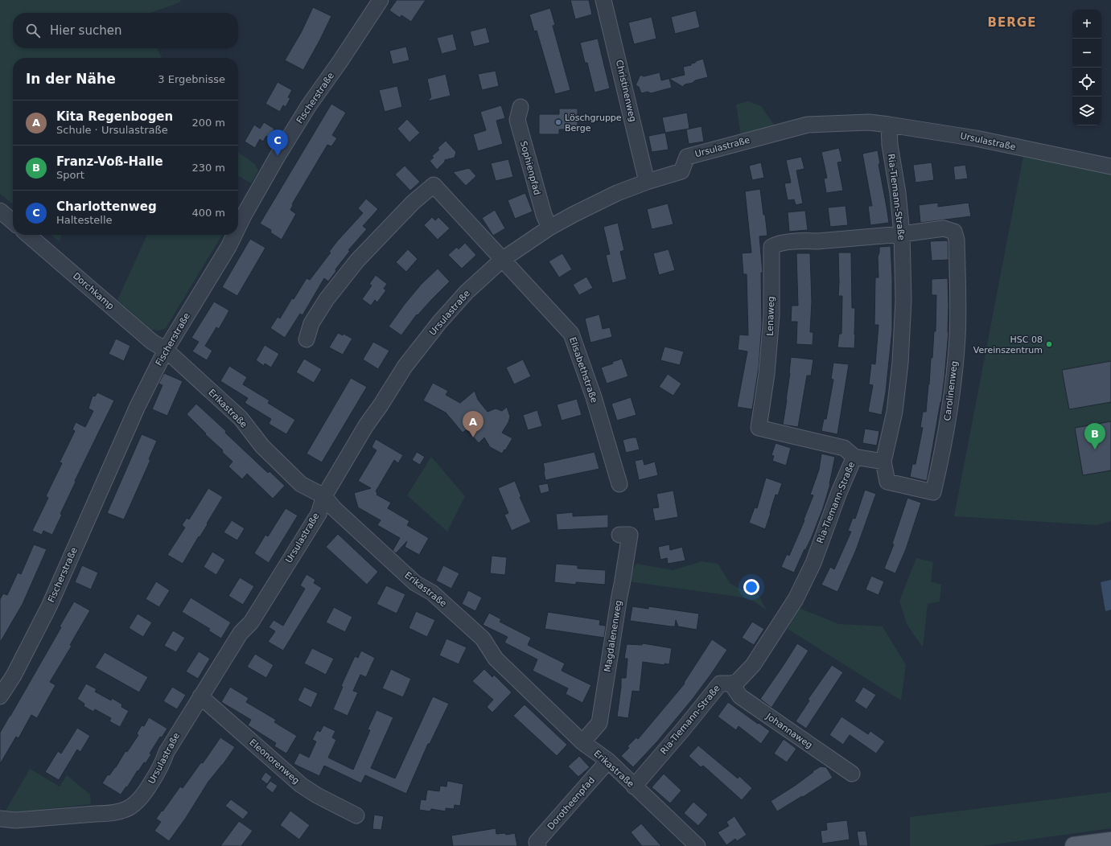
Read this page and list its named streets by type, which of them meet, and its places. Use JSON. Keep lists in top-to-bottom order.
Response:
{
  "streets": {
    "street": [
      "Christinenweg",
      "Fischerstraße",
      "Ursulastraße",
      "Sophienpfad",
      "Ria-Tiemann-Straße",
      "Dorchkamp",
      "Lenaweg",
      "Elisabethstraße",
      "Carolinenweg",
      "Erikastraße",
      "Magdalenenweg",
      "Johannaweg",
      "Eleonorenweg",
      "Dorotheenpfad"
    ]
  },
  "crossings": [
    ["Christinenweg", "Ursulastraße"],
    ["Fischerstraße", "Dorchkamp"],
    ["Fischerstraße", "Erikastraße"],
    ["Ursulastraße", "Sophienpfad"],
    ["Ursulastraße", "Ria-Tiemann-Straße"],
    ["Ursulastraße", "Elisabethstraße"],
    ["Ursulastraße", "Erikastraße"],
    ["Ursulastraße", "Eleonorenweg"],
    ["Ria-Tiemann-Straße", "Lenaweg"],
    ["Ria-Tiemann-Straße", "Carolinenweg"],
    ["Ria-Tiemann-Straße", "Erikastraße"],
    ["Ria-Tiemann-Straße", "Johannaweg"],
    ["Dorchkamp", "Erikastraße"],
    ["Lenaweg", "Carolinenweg"],
    ["Erikastraße", "Magdalenenweg"],
    ["Erikastraße", "Dorotheenpfad"]
  ],
  "districts": ["BERGE"],
  "places": ["Löschgruppe Berge", "HSC 08 Vereinszentrum"],
  "page": {
    "map_buttons": ["+", "−"],
    "search": "Hier suchen",
    "heading": ["In der Nähe", "3 Ergebnisse"],
    "list": [
      {
        "mark": "A",
        "name": "Kita Regenbogen",
        "note": "Schule · Ursulastraße",
        "value": "200 m"
      },
      {
        "mark": "B",
        "name": "Franz-Voß-Halle",
        "note": "Sport",
        "value": "230 m"
      },
      {
        "mark": "C",
        "name": "Charlottenweg",
        "note": "Haltestelle",
        "value": "400 m"
      }
    ],
    "pins": ["C", "A", "B"]
  }
}
